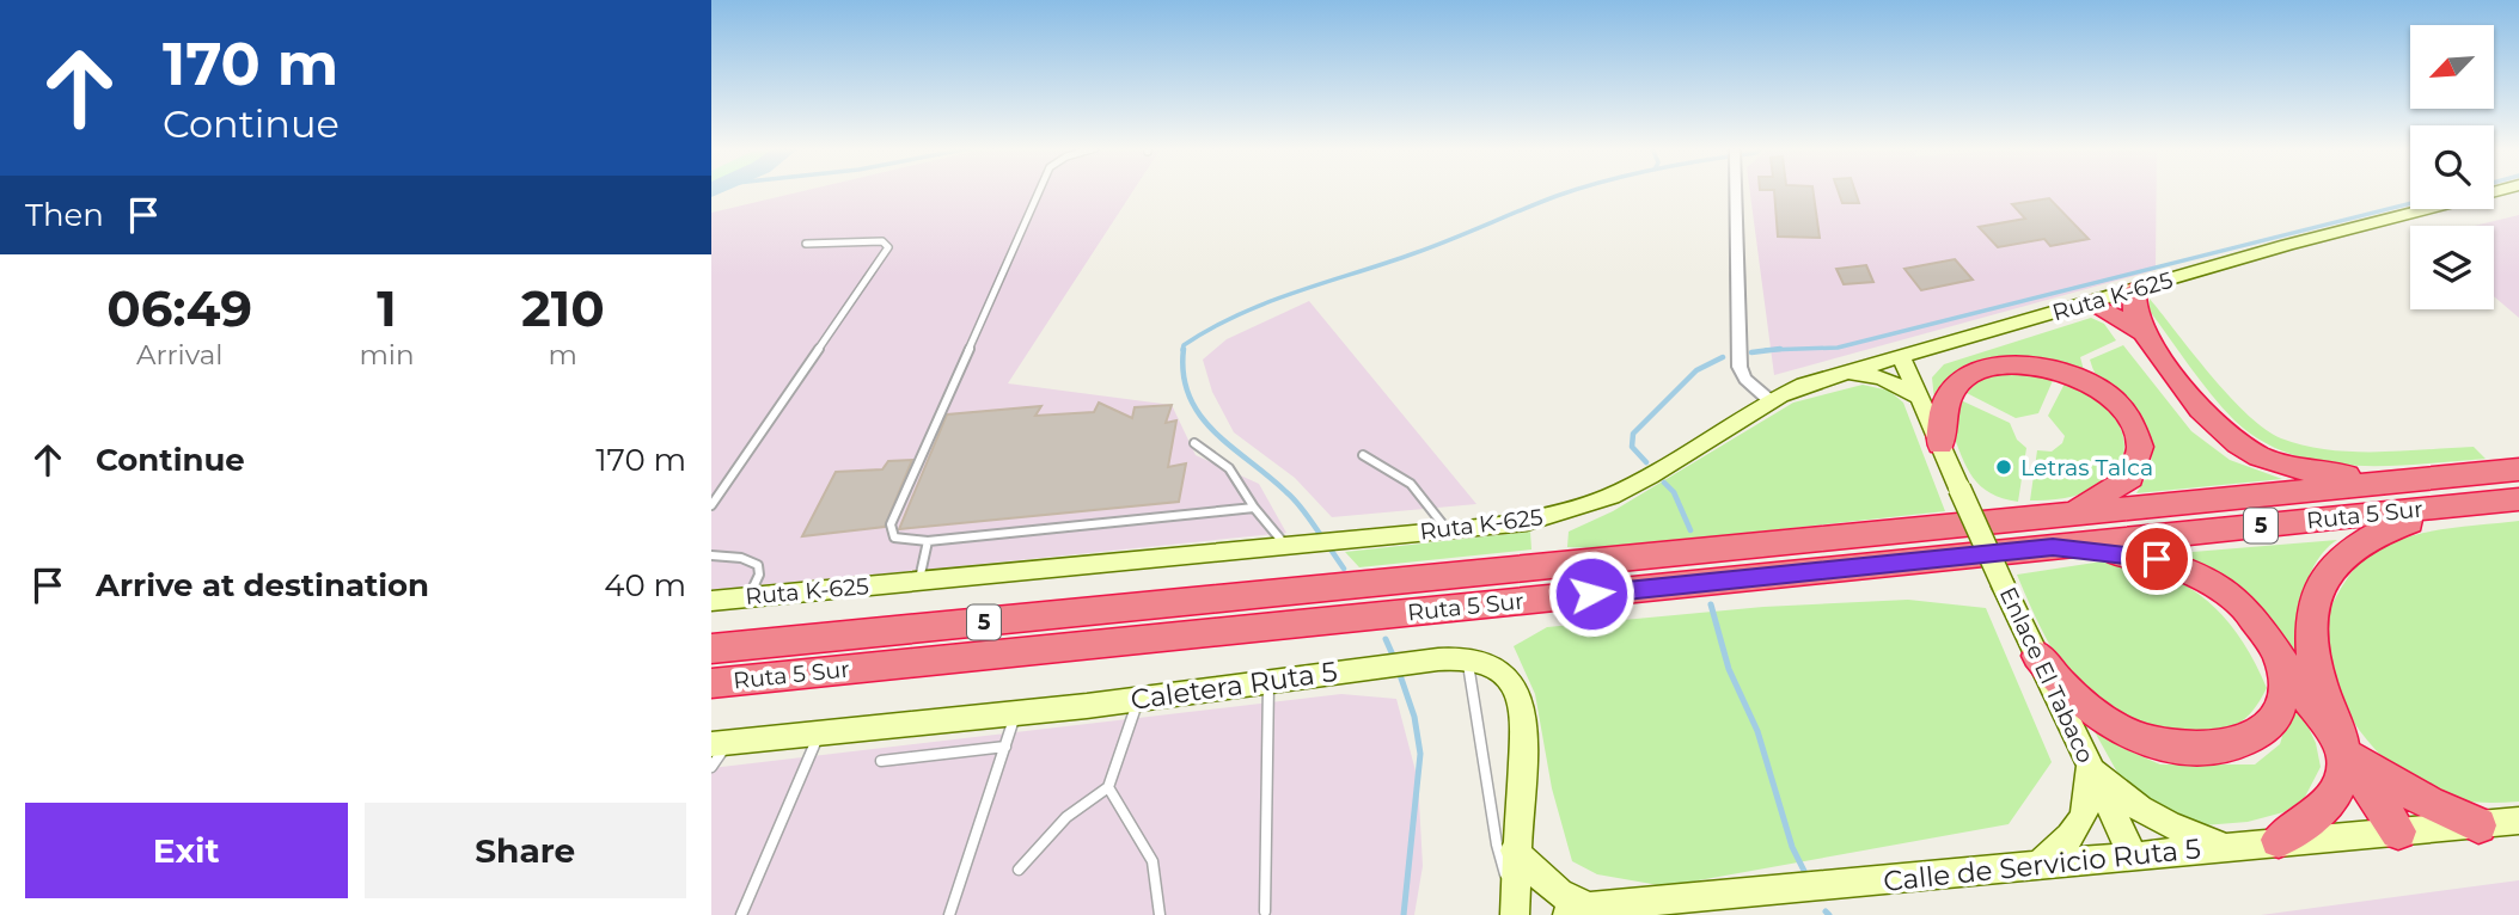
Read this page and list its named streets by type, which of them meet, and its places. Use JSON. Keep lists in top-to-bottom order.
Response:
{
  "streets": {
    "highway": ["Ruta 5 Sur", "5"],
    "main road": [
      "Ruta K-625",
      "Enlace El Tabaco",
      "Caletera Ruta 5",
      "Calle de Servicio Ruta 5"
    ]
  },
  "crossings": [
    ["Ruta K-625", "Enlace El Tabaco"],
    ["Enlace El Tabaco", "Calle de Servicio Ruta 5"]
  ],
  "places": ["Letras Talca"],
  "north": "bottom left",
  "page": {
    "turn": ["170 m", "Continue"],
    "then": "Then",
    "eta": [
      "06:49",
      "Arrival",
      "1",
      "min",
      "210",
      "m"
    ],
    "list": [
      {
        "name": "Continue",
        "value": "170 m"
      },
      {
        "name": "Arrive at destination",
        "value": "40 m"
      }
    ],
    "buttons": ["Exit", "Share"]
  }
}
